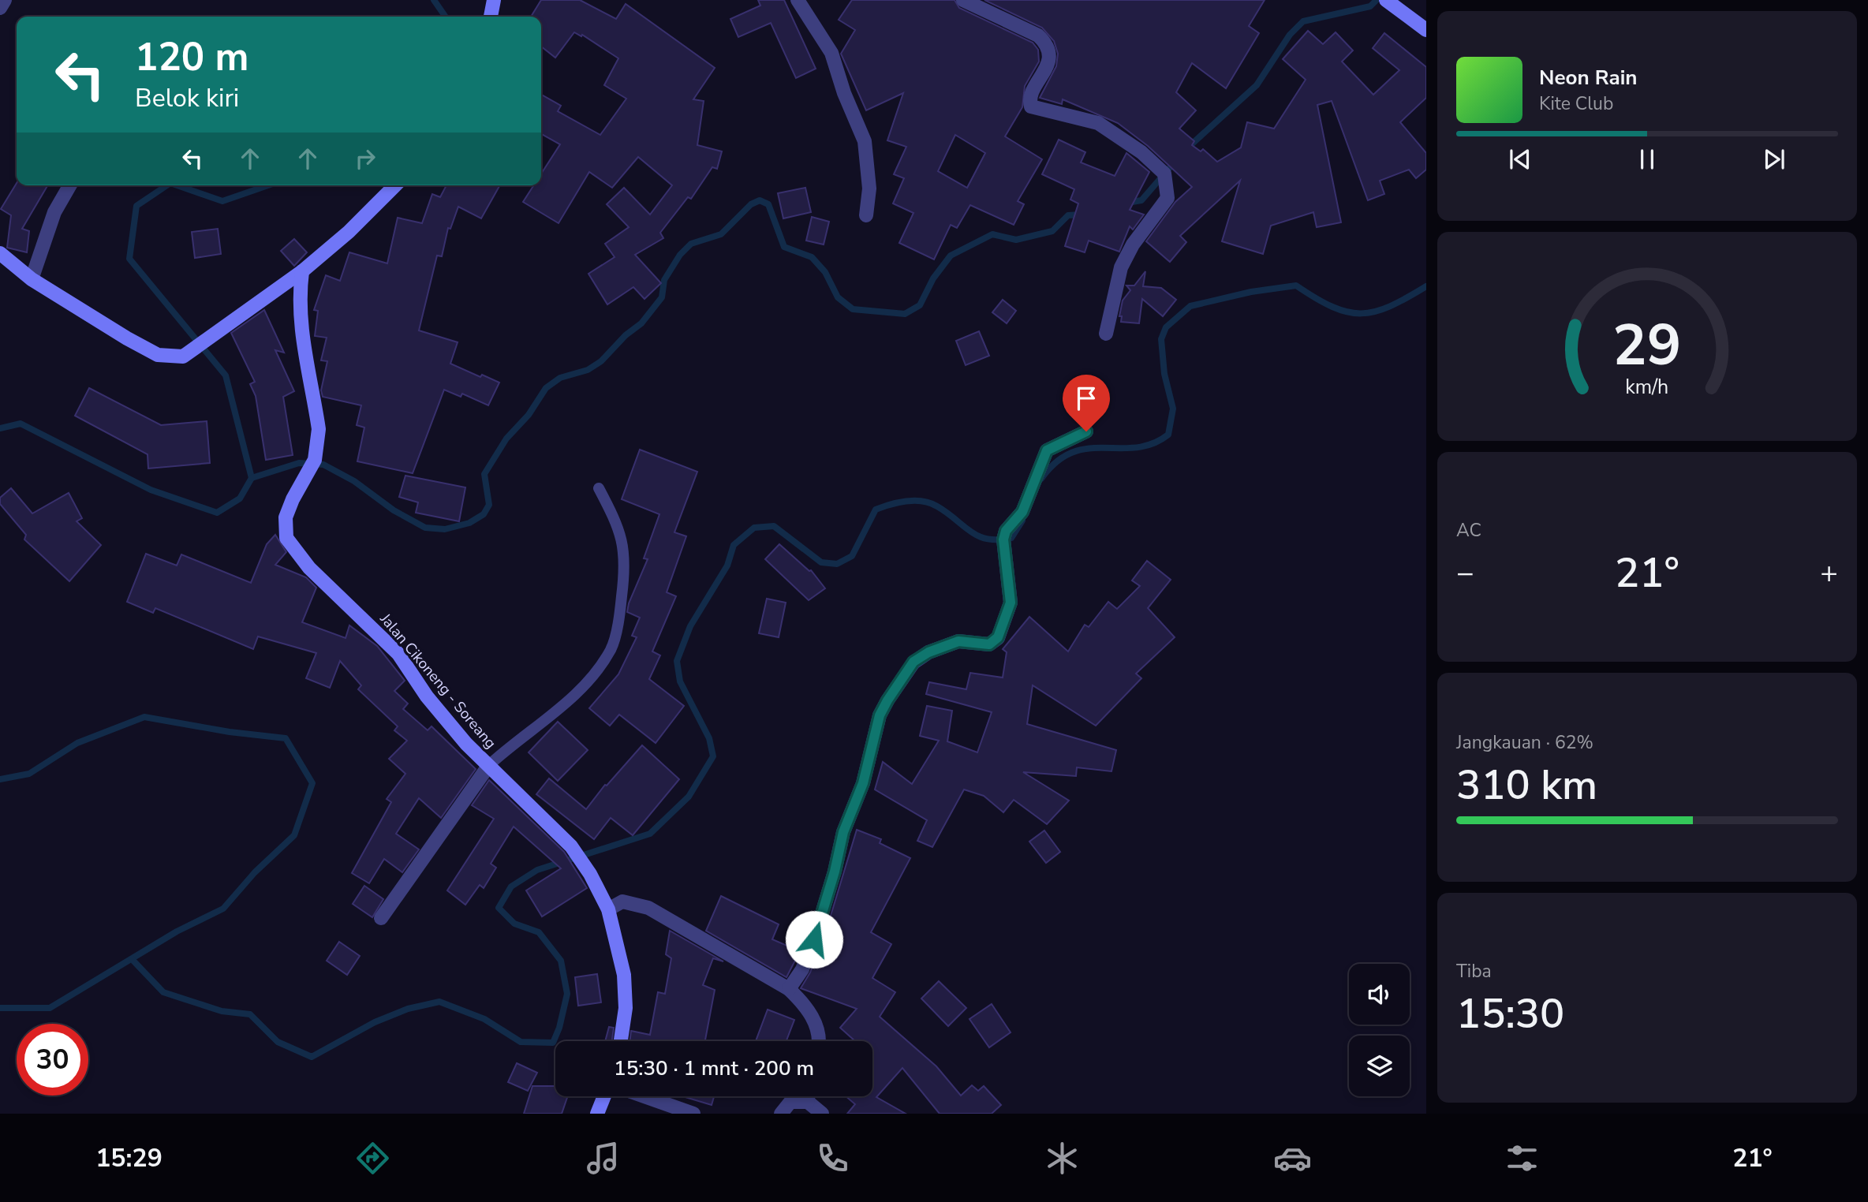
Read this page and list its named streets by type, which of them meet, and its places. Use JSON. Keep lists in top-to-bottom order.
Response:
{
  "streets": {
    "street": ["Jalan Cikoneng - Soreang"]
  },
  "page": {
    "turn": ["120 m", "Belok kiri"],
    "song": ["Neon Rain", "Kite Club"],
    "tile": [
      "AC",
      ["Jangkauan · 62%", "310 km"],
      ["Tiba", "15:30"]
    ],
    "heat": ["−", "21°", "+"],
    "limit": "30",
    "trip": "15:30 · 1 mnt · 200 m",
    "tabs": ["15:29", "21°"],
    "gauge": ["29", "km/h"]
  }
}
